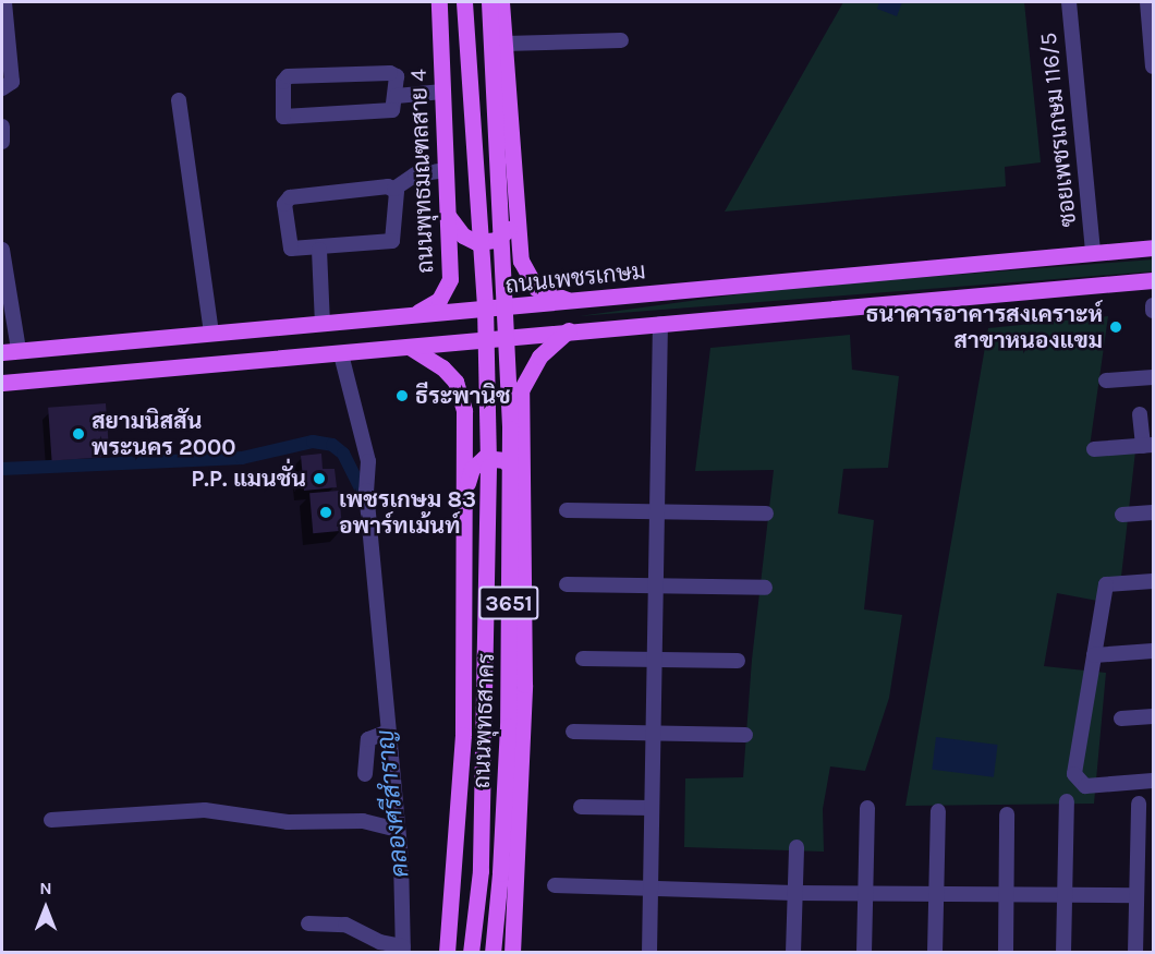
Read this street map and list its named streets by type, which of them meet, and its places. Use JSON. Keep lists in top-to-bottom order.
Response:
{
  "streets": {
    "main road": [
      "ถนนพุทธมณฑลสาย 4",
      "ถนนเพชรเกษม",
      "3651",
      "ถนนพุทธสาคร"
    ],
    "street": ["ซอยเพชรเกษม 116/5"]
  },
  "crossings": [
    ["ซอยเพชรเกษม 116/5", "ถนนเพชรเกษม"],
    ["ถนนพุทธมณฑลสาย 4", "ถนนเพชรเกษม"]
  ],
  "water": ["คลองศรีสำราญ"],
  "places": [
    "ธนาคารอาคารสงเคราะห์ สาขาหนองแขม",
    "ธีระพานิช",
    "สยามนิสสัน พระนคร 2000",
    "P.P. แมนชั่น",
    "เพชรเกษม 83 อพาร์ทเม้นท์"
  ],
  "north": "top"
}
